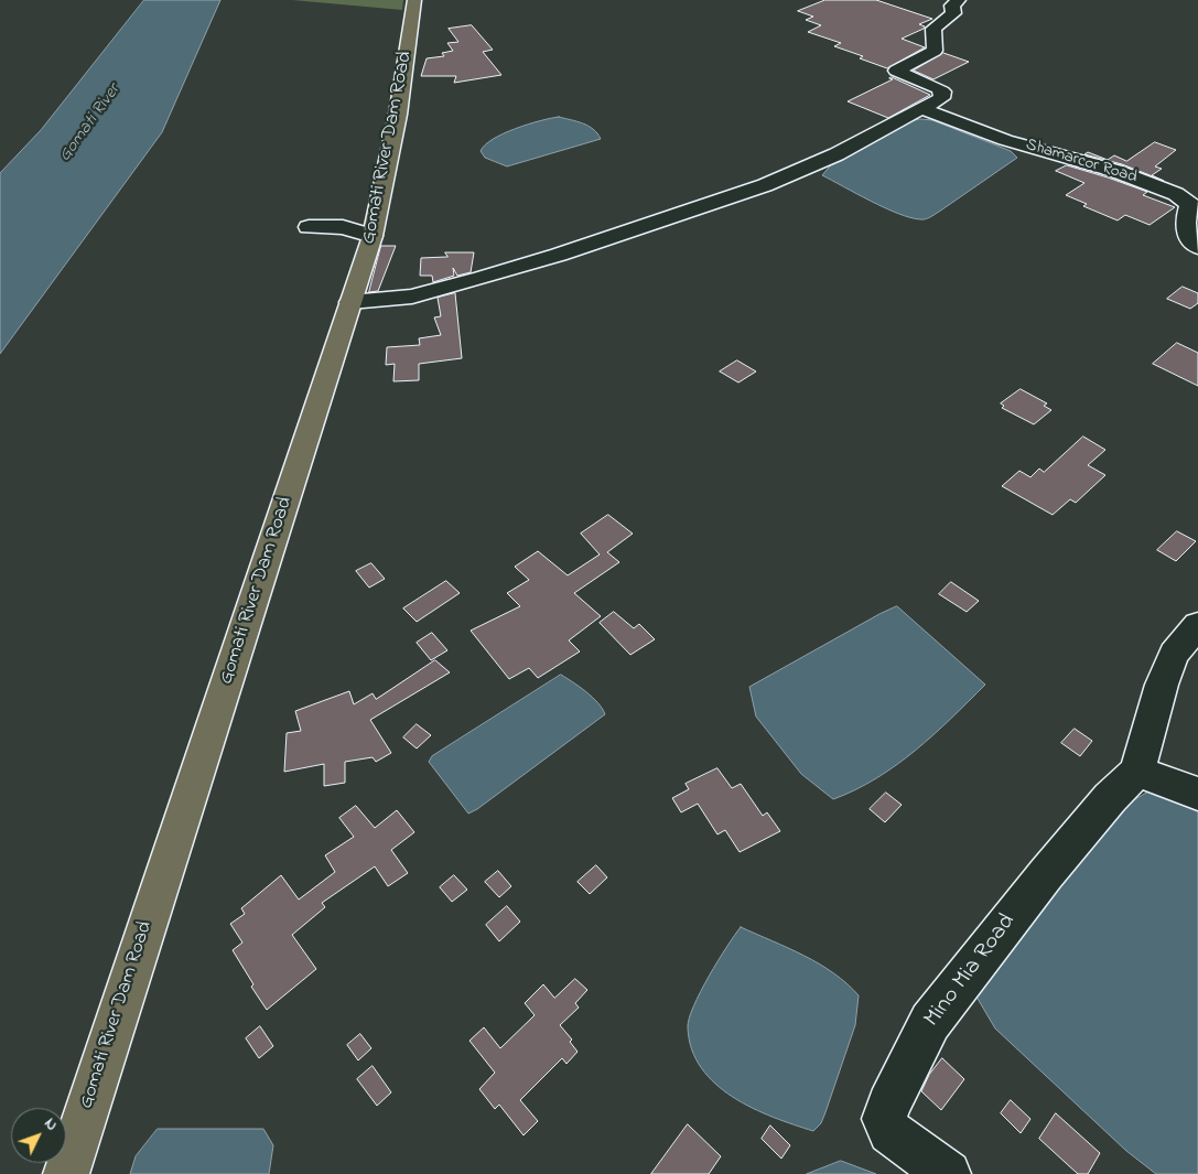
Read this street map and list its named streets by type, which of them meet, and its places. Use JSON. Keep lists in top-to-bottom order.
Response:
{
  "streets": {
    "main road": ["Gomati River Dam Road"],
    "street": ["Shamarcor Road", "Mino Mia Road"]
  },
  "water": ["Gomati River"],
  "north": "top right"
}
